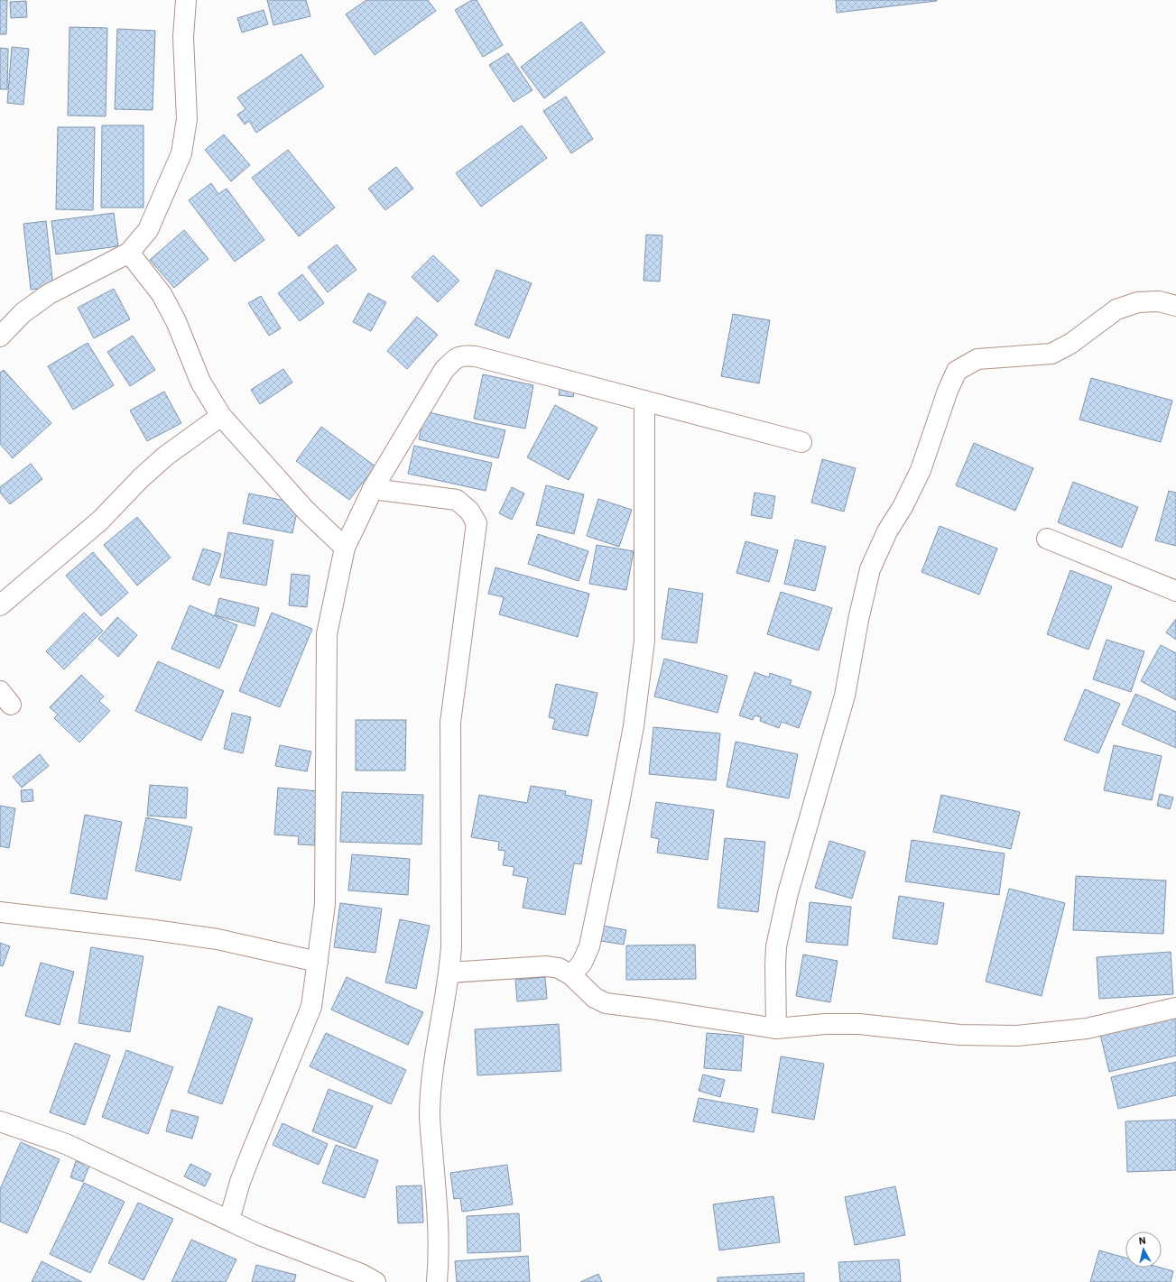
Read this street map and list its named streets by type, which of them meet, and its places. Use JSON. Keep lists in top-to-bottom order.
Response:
{
  "north": "top"
}
